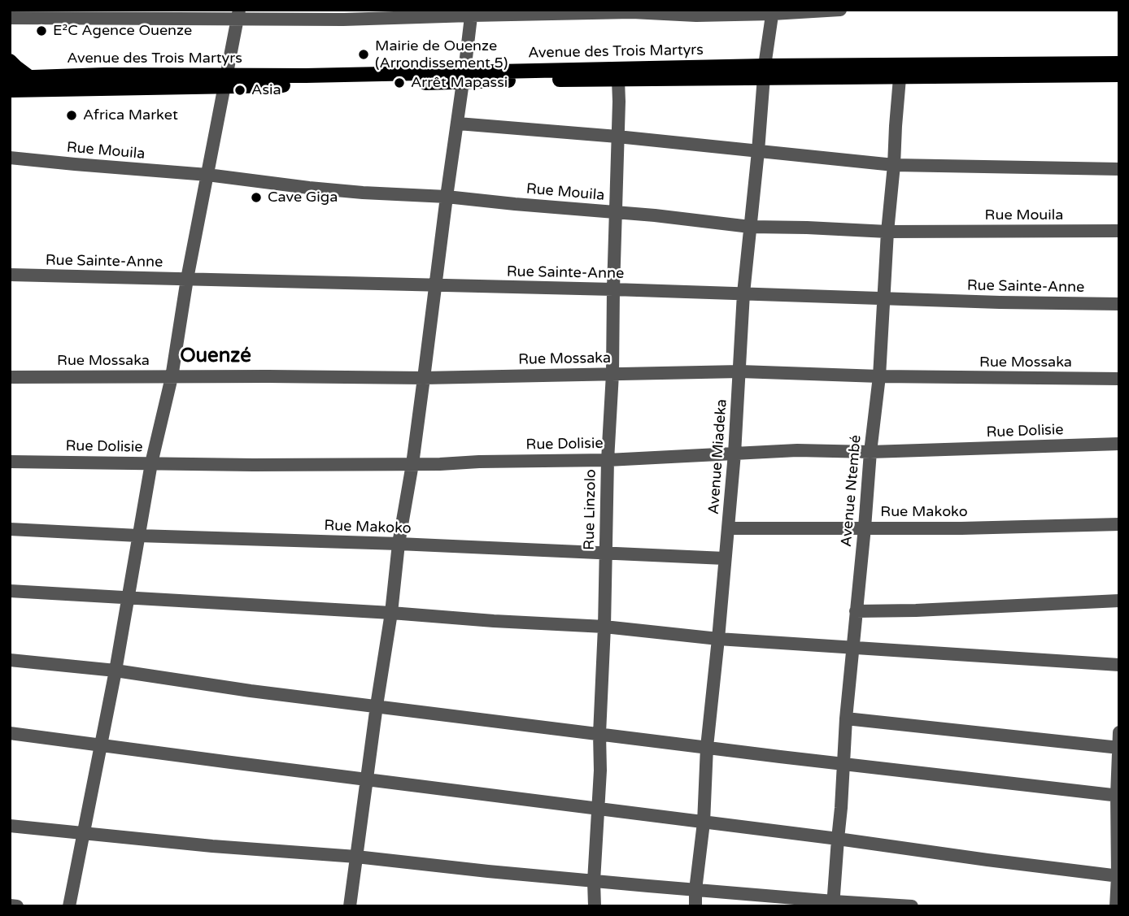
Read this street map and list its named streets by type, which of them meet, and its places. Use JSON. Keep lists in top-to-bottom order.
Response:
{
  "streets": {
    "main road": ["Avenue des Trois Martyrs"],
    "street": [
      "Rue Mouila",
      "Rue Sainte-Anne",
      "Rue Mossaka",
      "Rue Dolisie",
      "Avenue Miadeka",
      "Avenue Ntembé",
      "Rue Linzolo",
      "Rue Makoko"
    ]
  },
  "crossings": [
    ["Avenue des Trois Martyrs", "Avenue Miadeka"],
    ["Avenue des Trois Martyrs", "Avenue Ntembé"],
    ["Avenue des Trois Martyrs", "Rue Linzolo"],
    ["Rue Mouila", "Avenue Miadeka"],
    ["Rue Mouila", "Avenue Ntembé"],
    ["Rue Mouila", "Rue Linzolo"],
    ["Rue Sainte-Anne", "Avenue Miadeka"],
    ["Rue Sainte-Anne", "Avenue Ntembé"],
    ["Rue Sainte-Anne", "Rue Linzolo"],
    ["Rue Mossaka", "Avenue Miadeka"],
    ["Rue Mossaka", "Avenue Ntembé"],
    ["Rue Mossaka", "Rue Linzolo"],
    ["Rue Dolisie", "Avenue Miadeka"],
    ["Rue Dolisie", "Avenue Ntembé"],
    ["Rue Dolisie", "Rue Linzolo"],
    ["Avenue Miadeka", "Rue Makoko"],
    ["Avenue Ntembé", "Rue Makoko"],
    ["Rue Linzolo", "Rue Makoko"]
  ],
  "districts": ["Ouenzé"],
  "places": [
    "E²C Agence Ouenze",
    "Mairie de Ouenze (Arrondissement 5)",
    "Arrêt Mapassi",
    "Asia",
    "Africa Market",
    "Cave Giga"
  ]
}
